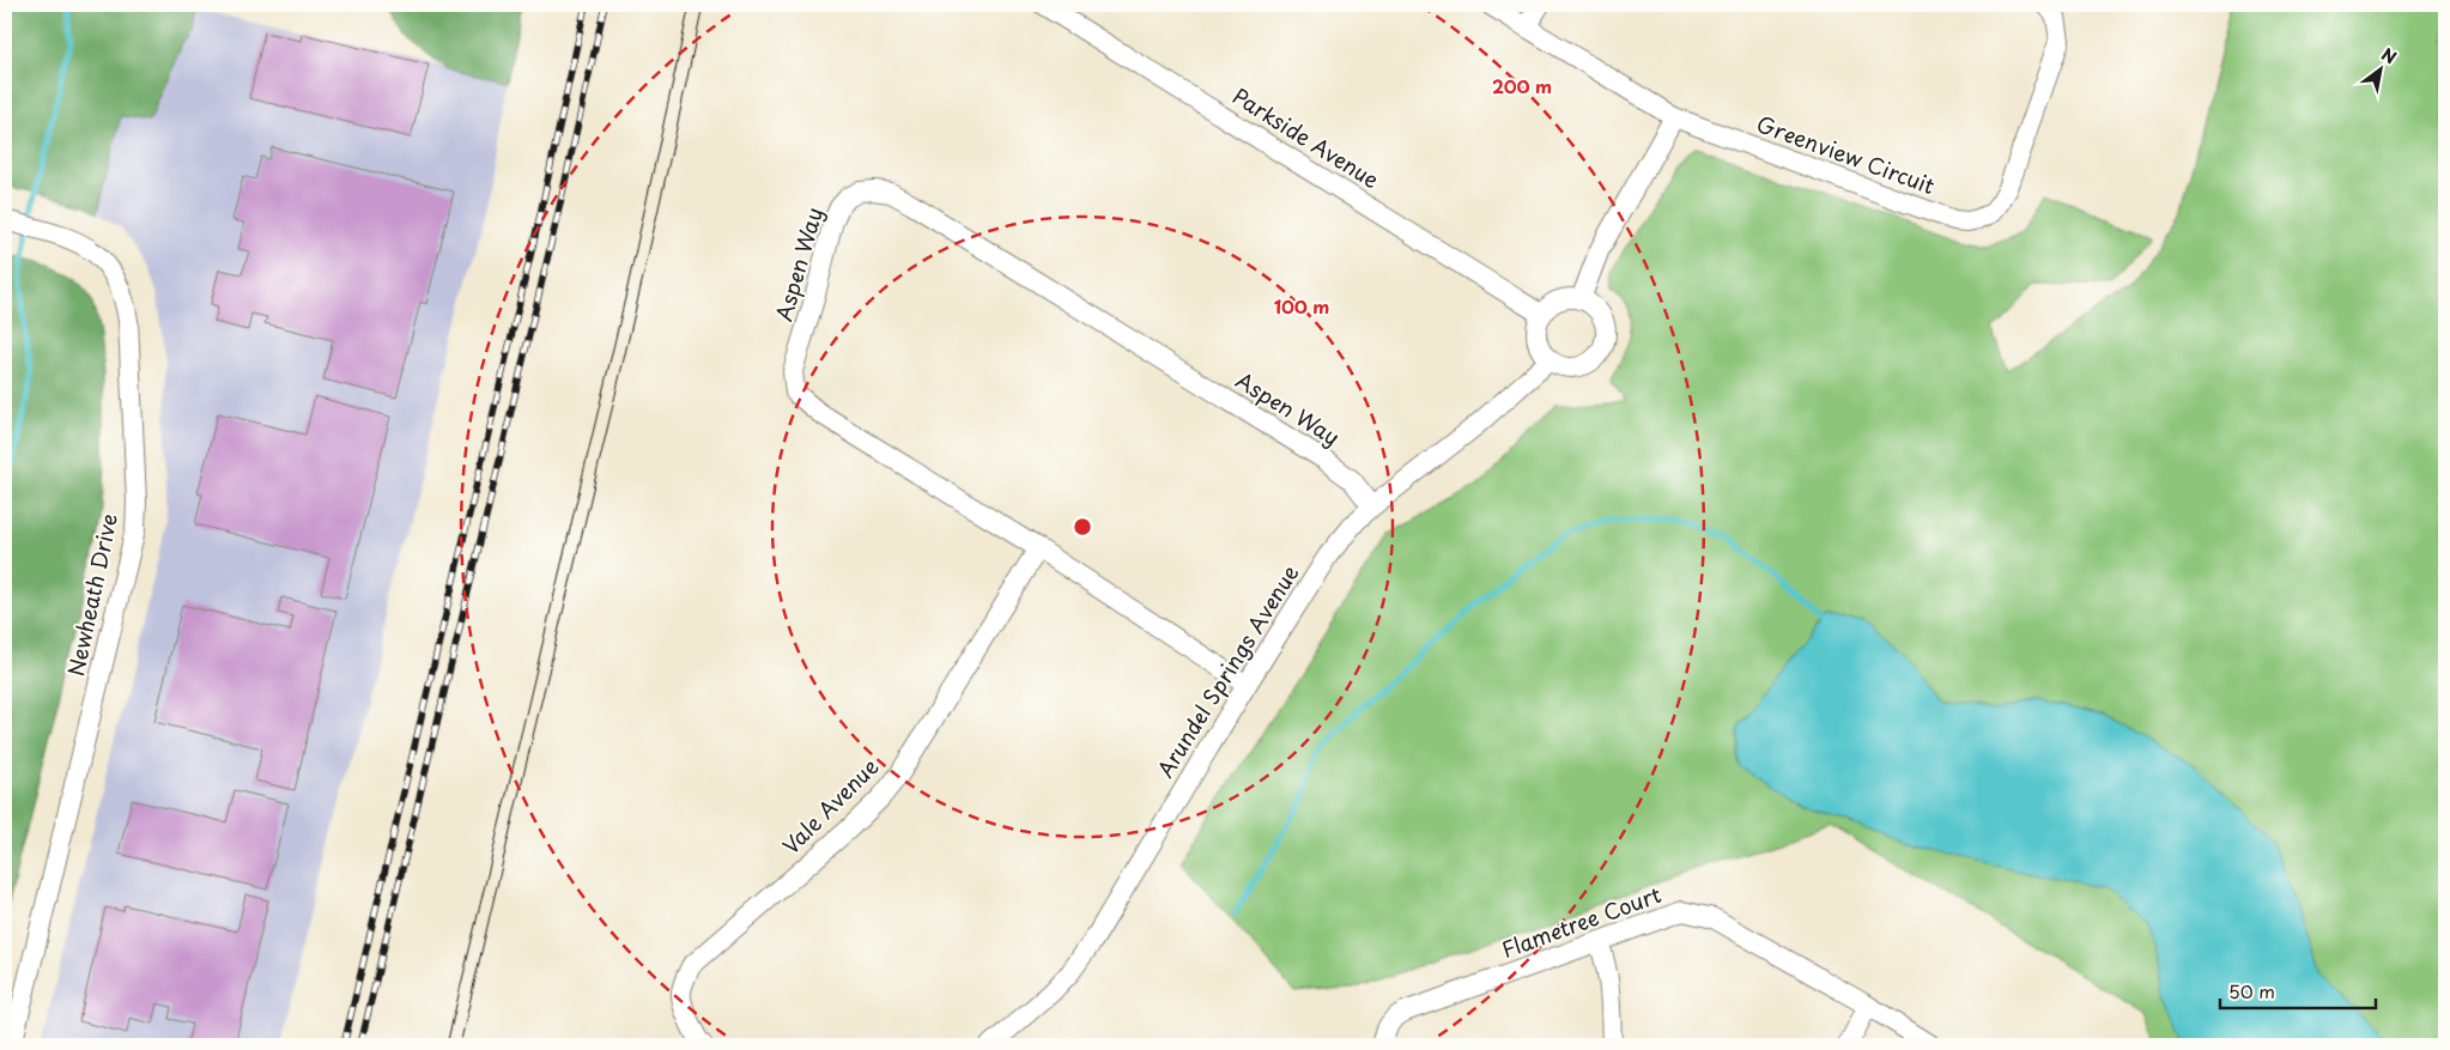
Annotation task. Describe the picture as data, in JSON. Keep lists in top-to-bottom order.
{
  "streets": {
    "street": [
      "Parkside Avenue",
      "Greenview Circuit",
      "Aspen Way",
      "Newheath Drive",
      "Arundel Springs Avenue",
      "Vale Avenue",
      "Flametree Court"
    ]
  },
  "crossings": [
    ["Parkside Avenue", "Arundel Springs Avenue"],
    ["Aspen Way", "Arundel Springs Avenue"],
    ["Aspen Way", "Vale Avenue"]
  ],
  "scale_bar": "50 m",
  "north": "top right",
  "rings": ["200 m", "100 m"]
}
